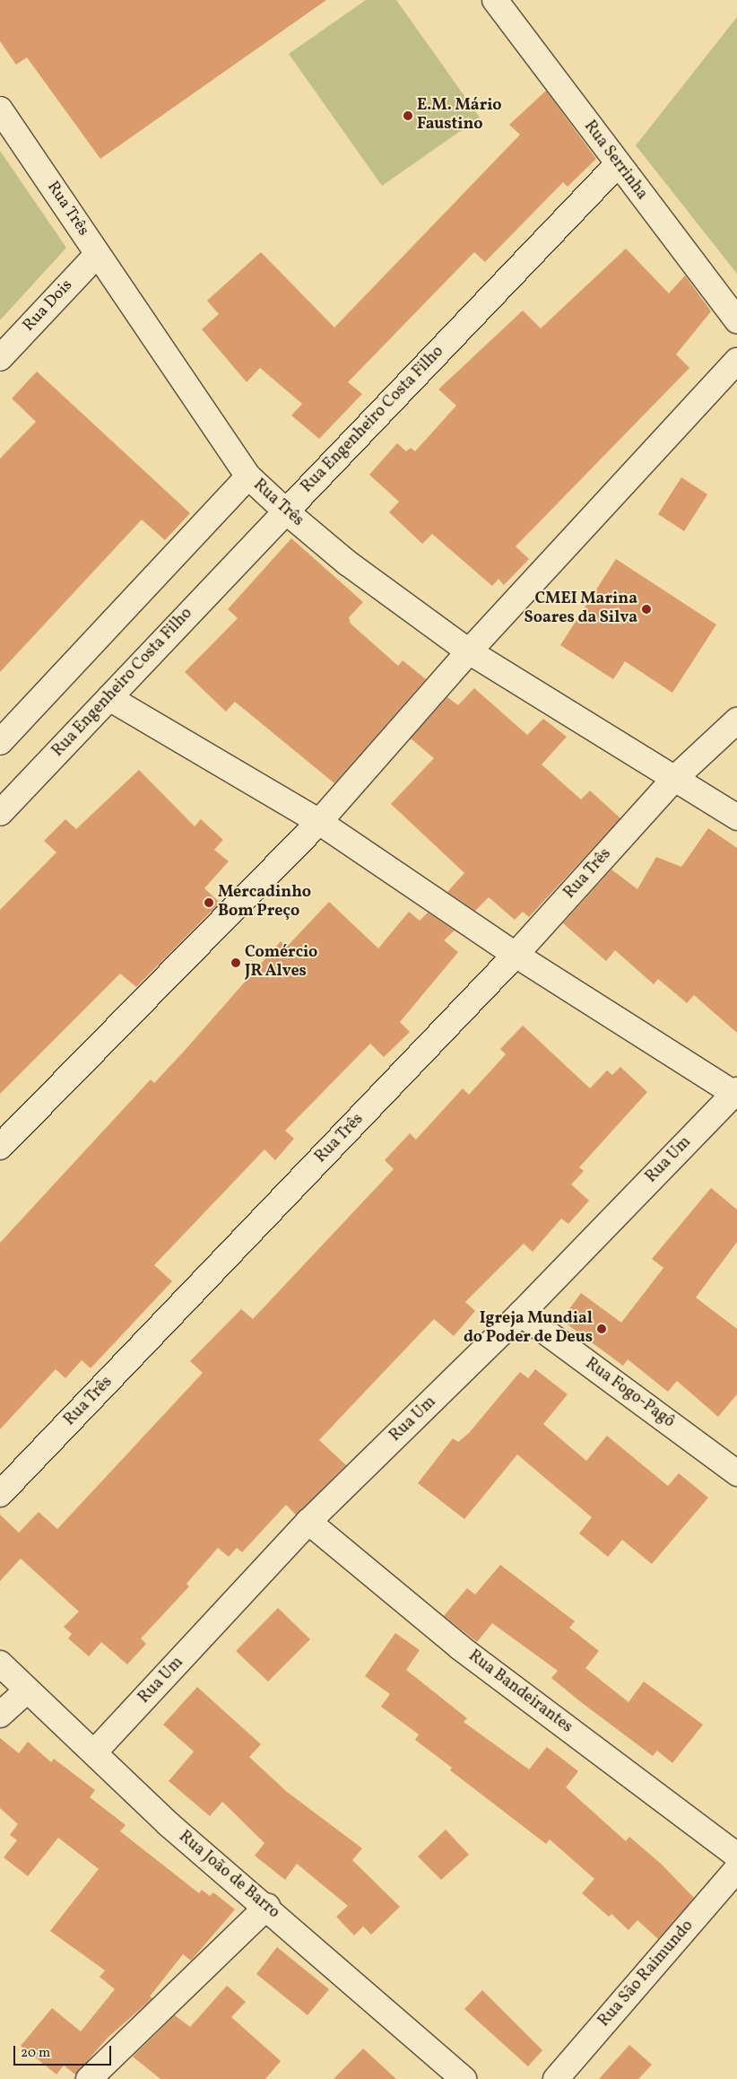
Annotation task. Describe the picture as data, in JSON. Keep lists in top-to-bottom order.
{
  "streets": {
    "street": [
      "Rua Serrinha",
      "Rua Três",
      "Rua Dois",
      "Rua Engenheiro Costa Filho",
      "Rua Um",
      "Rua Fogo-Pagô",
      "Rua Bandeirantes",
      "Rua João de Barro",
      "Rua São Raimundo"
    ]
  },
  "crossings": [
    ["Rua Serrinha", "Rua Engenheiro Costa Filho"],
    ["Rua Três", "Rua Dois"],
    ["Rua Três", "Rua Engenheiro Costa Filho"],
    ["Rua Um", "Rua Fogo-Pagô"],
    ["Rua Um", "Rua Bandeirantes"],
    ["Rua Um", "Rua João de Barro"]
  ],
  "places": [
    "E.M. Mário Faustino",
    "CMEI Marina Soares da Silva",
    "Mercadinho Bom Preço",
    "Comércio JR Alves",
    "Igreja Mundial do Poder de Deus"
  ],
  "scale_bar": "20 m"
}
